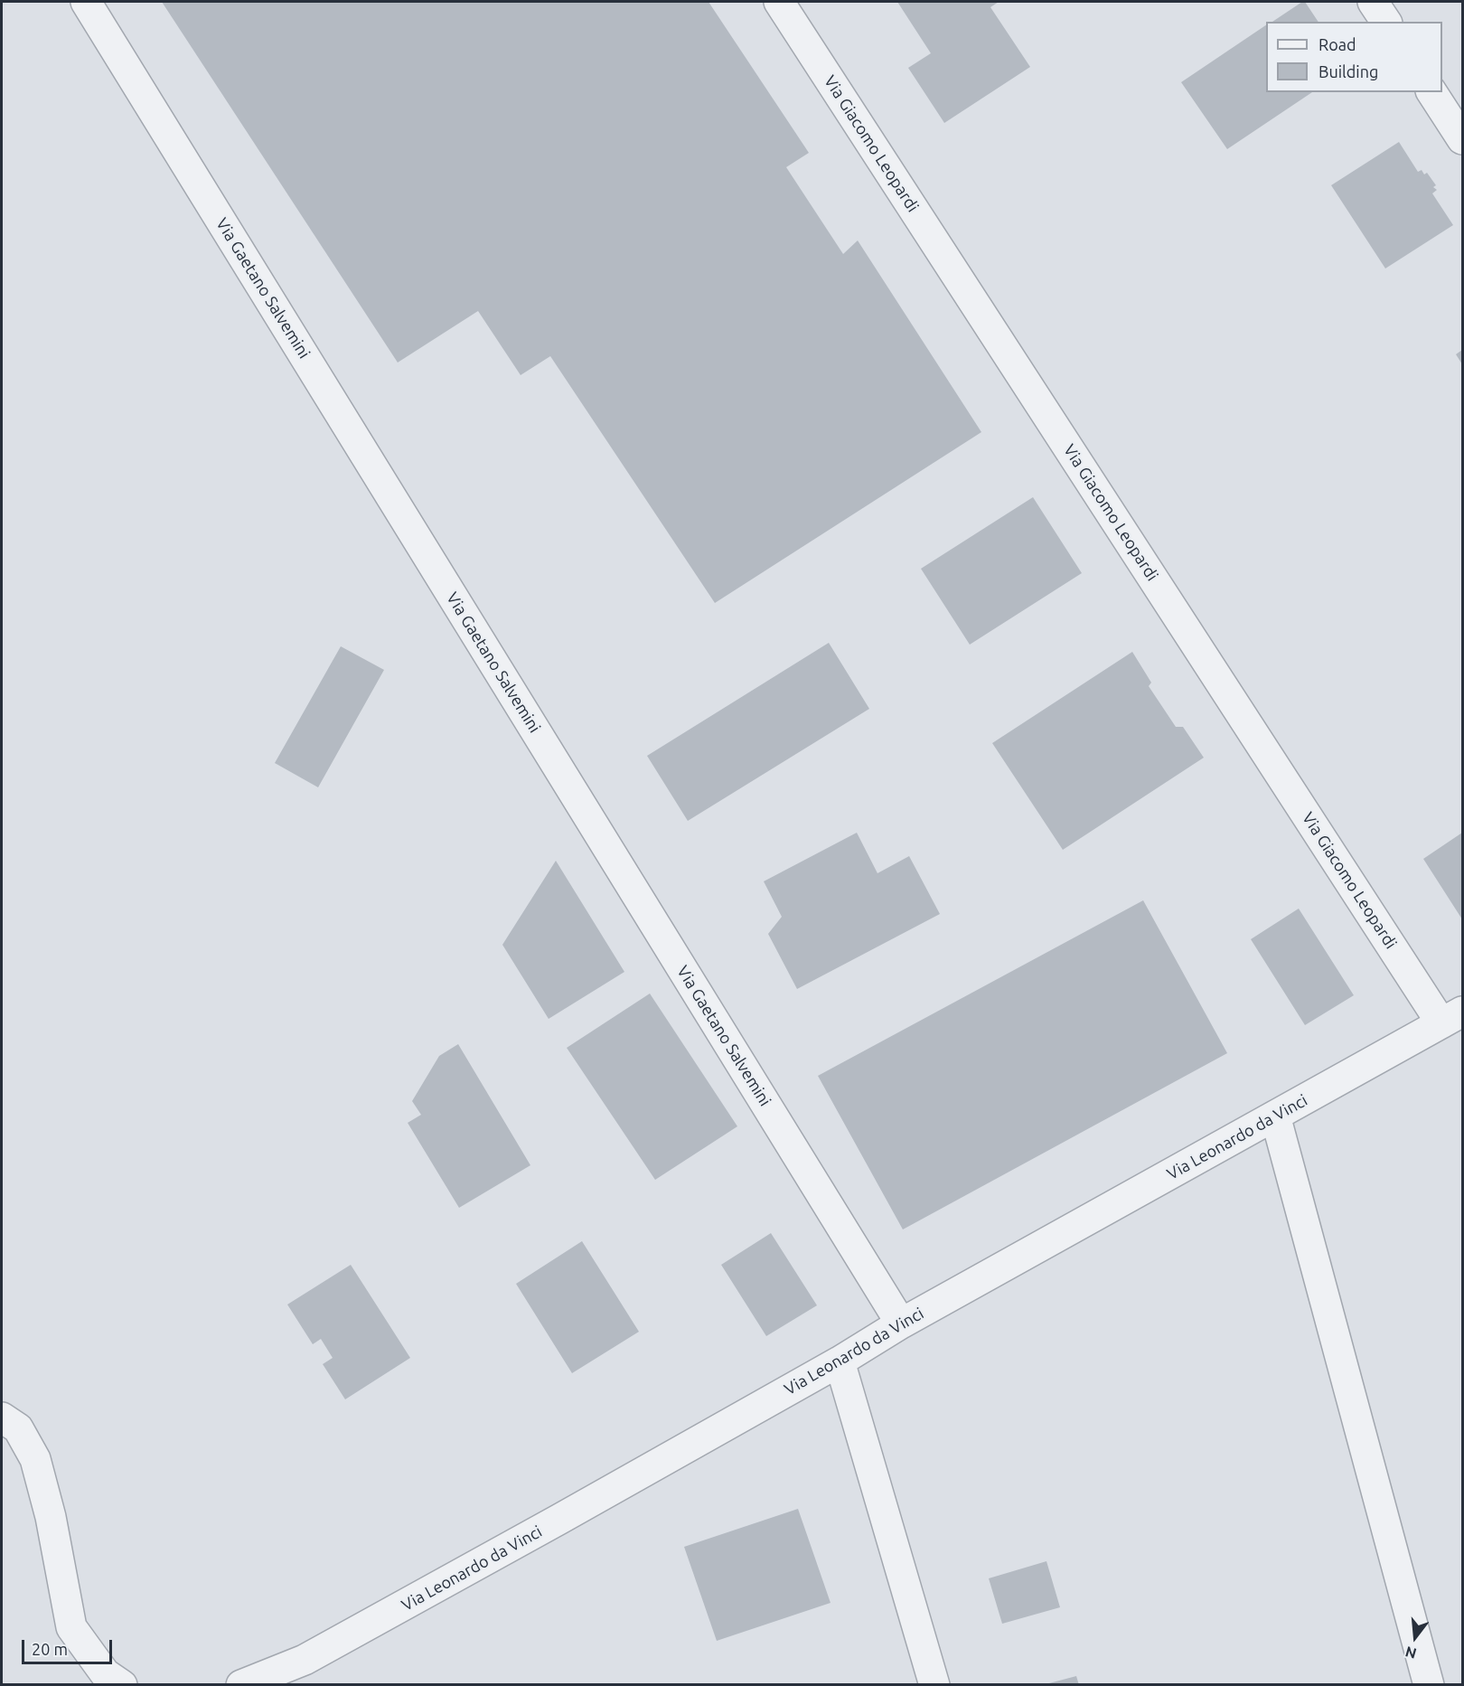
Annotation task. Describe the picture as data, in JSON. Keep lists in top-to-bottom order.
{
  "streets": {
    "street": ["Via Giacomo Leopardi", "Via Gaetano Salvemini", "Via Leonardo da Vinci"]
  },
  "crossings": [
    ["Via Giacomo Leopardi", "Via Leonardo da Vinci"],
    ["Via Gaetano Salvemini", "Via Leonardo da Vinci"]
  ],
  "legend": ["Road", "Building"],
  "scale_bar": "20 m",
  "north": "bottom"
}
